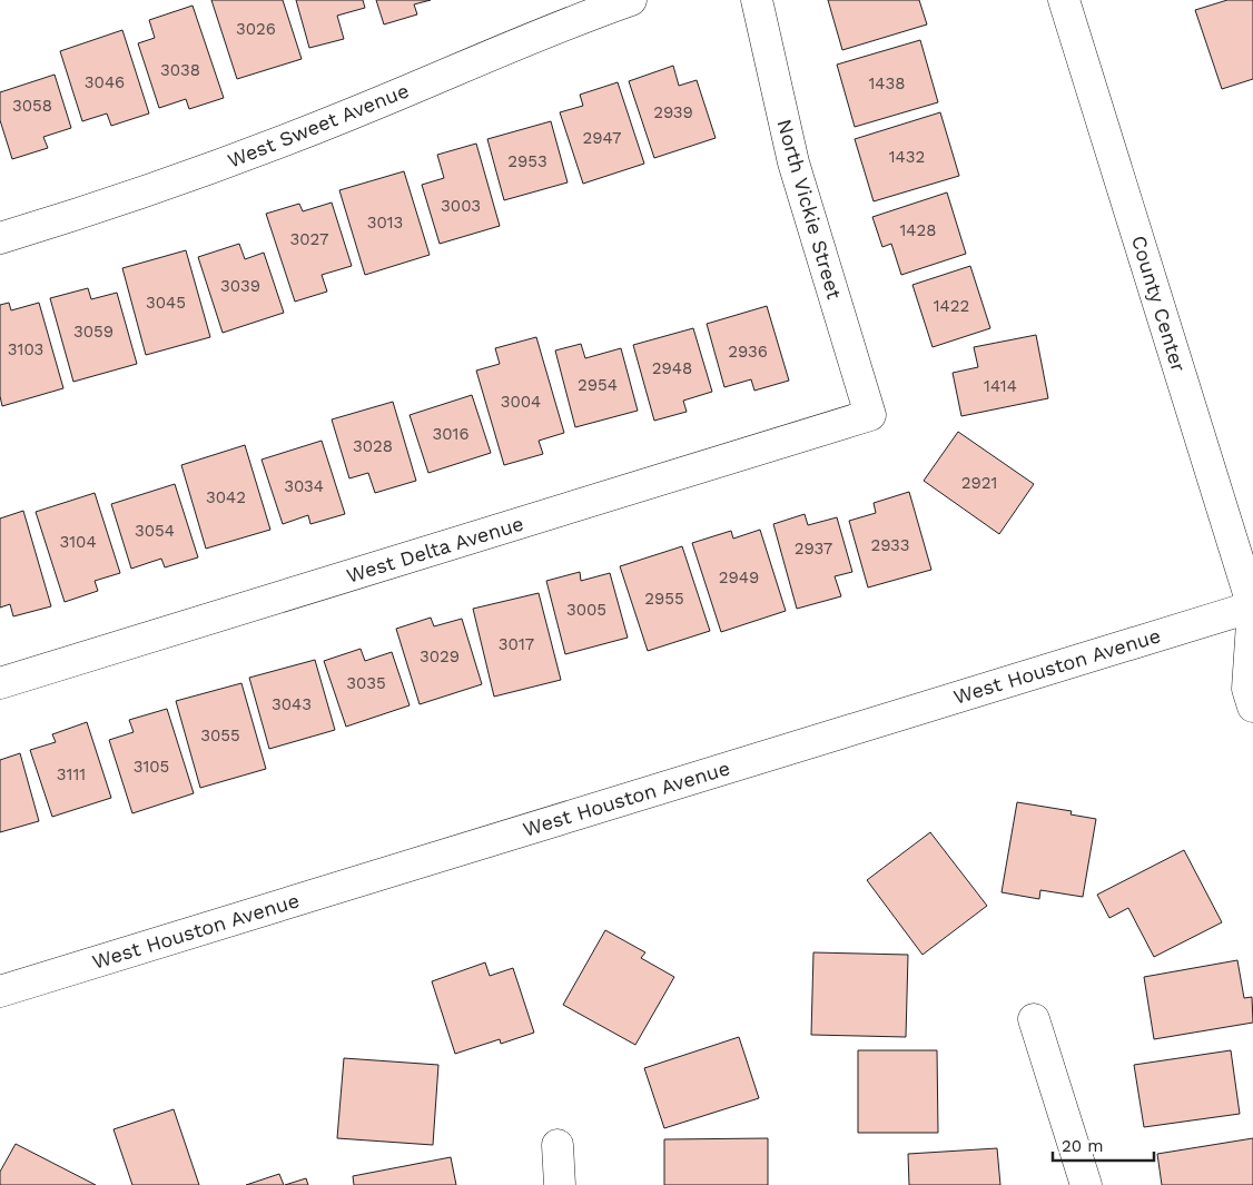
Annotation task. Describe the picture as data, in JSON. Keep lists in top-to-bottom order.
{
  "streets": {
    "street": [
      "West Sweet Avenue",
      "North Vickie Street",
      "County Center",
      "West Delta Avenue",
      "West Houston Avenue"
    ]
  },
  "crossings": [
    ["North Vickie Street", "West Delta Avenue"],
    ["County Center", "West Houston Avenue"]
  ],
  "house_numbers": [
    "3026",
    "3038",
    "3046",
    "1438",
    "3058",
    "2939",
    "2947",
    "1432",
    "2953",
    "3003",
    "3013",
    "1428",
    "3027",
    "3039",
    "3045",
    "1422",
    "3059",
    "3103",
    "2936",
    "2948",
    "2954",
    "1414",
    "3004",
    "3016",
    "3028",
    "2921",
    "3034",
    "3042",
    "3054",
    "3104",
    "2933",
    "2937",
    "2949",
    "2955",
    "3005",
    "3017",
    "3029",
    "3035",
    "3043",
    "3055",
    "3105",
    "3111"
  ],
  "scale_bar": "20 m"
}
